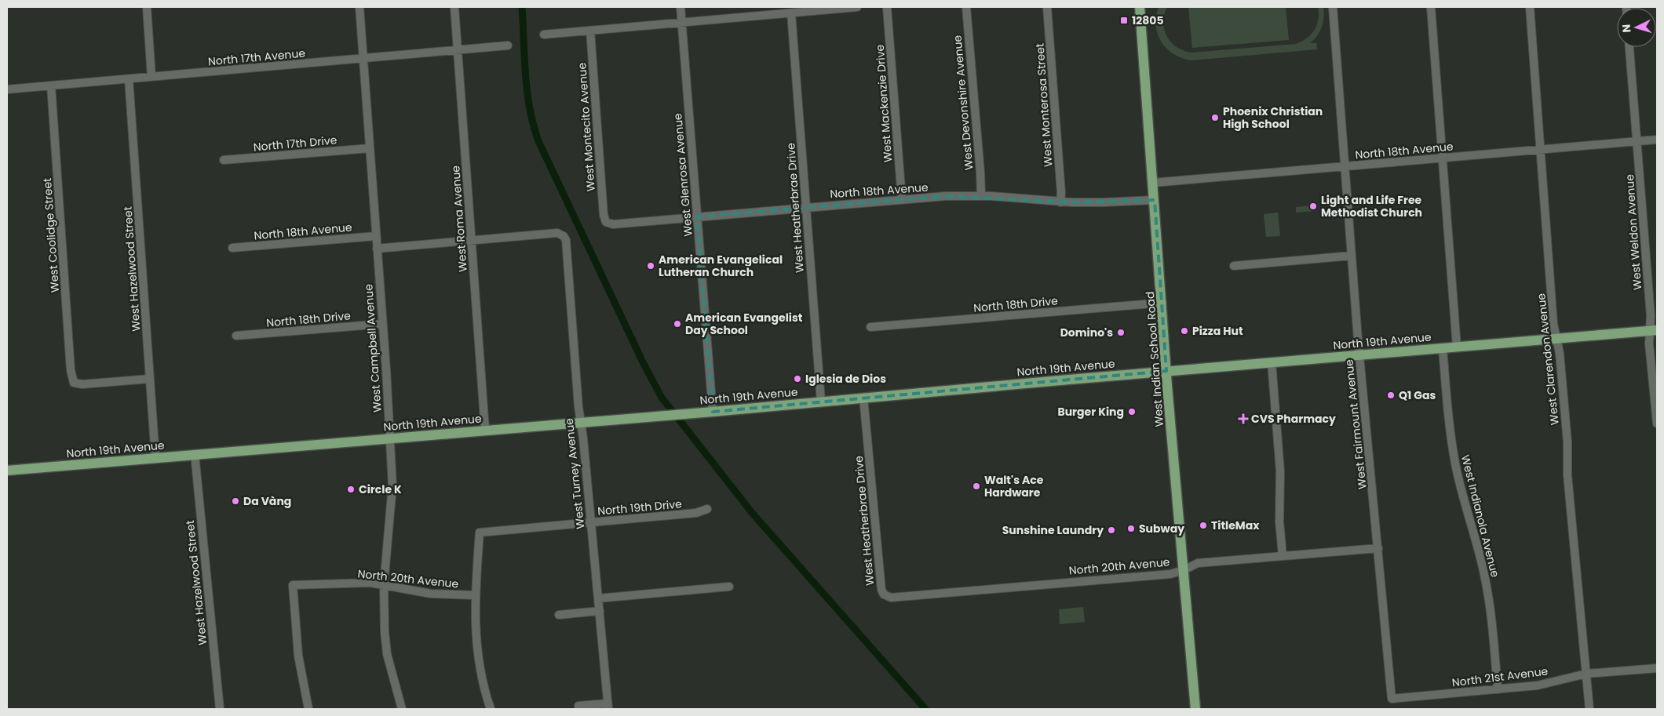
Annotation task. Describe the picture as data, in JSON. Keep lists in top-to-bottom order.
{
  "streets": {
    "main road": ["North 19th Avenue", "West Indian School Road"],
    "street": [
      "North 17th Avenue",
      "West Devonshire Avenue",
      "West Mackenzie Drive",
      "West Monterosa Street",
      "West Montecito Avenue",
      "North 17th Drive",
      "North 18th Avenue",
      "West Glenrosa Avenue",
      "West Heatherbrae Drive",
      "West Roma Avenue",
      "West Weldon Avenue",
      "West Coolidge Street",
      "West Hazelwood Street",
      "North 18th Drive",
      "West Campbell Avenue",
      "West Clarendon Avenue",
      "West Fairmount Avenue",
      "West Turney Avenue",
      "North 19th Drive",
      "West Indianola Avenue",
      "North 20th Avenue",
      "North 21st Avenue"
    ]
  },
  "crossings": [
    ["North 17th Avenue", "West Roma Avenue"],
    ["North 17th Avenue", "West Coolidge Street"],
    ["North 17th Avenue", "West Hazelwood Street"],
    ["North 17th Avenue", "West Campbell Avenue"],
    ["West Devonshire Avenue", "North 18th Avenue"],
    ["West Mackenzie Drive", "North 18th Avenue"],
    ["West Monterosa Street", "North 18th Avenue"],
    ["West Montecito Avenue", "North 18th Avenue"],
    ["North 17th Drive", "West Campbell Avenue"],
    ["North 18th Avenue", "West Glenrosa Avenue"],
    ["North 18th Avenue", "West Heatherbrae Drive"],
    ["North 18th Avenue", "West Weldon Avenue"],
    ["North 18th Avenue", "West Campbell Avenue"],
    ["North 18th Avenue", "West Indian School Road"],
    ["North 18th Avenue", "West Clarendon Avenue"],
    ["North 18th Avenue", "West Fairmount Avenue"],
    ["West Glenrosa Avenue", "North 19th Avenue"],
    ["West Heatherbrae Drive", "North 19th Avenue"],
    ["West Heatherbrae Drive", "North 20th Avenue"],
    ["West Roma Avenue", "North 19th Avenue"],
    ["West Roma Avenue", "West Turney Avenue"],
    ["West Weldon Avenue", "North 19th Avenue"],
    ["West Coolidge Street", "West Hazelwood Street"],
    ["West Hazelwood Street", "North 19th Avenue"],
    ["North 18th Drive", "West Campbell Avenue"],
    ["North 18th Drive", "West Indian School Road"],
    ["North 19th Avenue", "West Campbell Avenue"],
    ["North 19th Avenue", "West Indian School Road"],
    ["North 19th Avenue", "West Clarendon Avenue"],
    ["North 19th Avenue", "West Fairmount Avenue"],
    ["North 19th Avenue", "West Turney Avenue"],
    ["North 19th Avenue", "West Indianola Avenue"],
    ["West Campbell Avenue", "North 20th Avenue"],
    ["West Indian School Road", "North 20th Avenue"],
    ["West Clarendon Avenue", "North 21st Avenue"],
    ["West Fairmount Avenue", "North 20th Avenue"],
    ["West Fairmount Avenue", "North 21st Avenue"],
    ["West Turney Avenue", "North 19th Drive"],
    ["North 19th Drive", "North 20th Avenue"],
    ["West Indianola Avenue", "North 21st Avenue"]
  ],
  "places": {
    "transit": ["12805"],
    "other": [
      "Phoenix Christian High School",
      "Light and Life Free Methodist Church",
      "American Evangelical Lutheran Church",
      "American Evangelist Day School",
      "Pizza Hut",
      "Domino's",
      "Iglesia de Dios",
      "Q1 Gas",
      "Burger King",
      "Walt's Ace Hardware",
      "Circle K",
      "Da Vàng",
      "TitleMax",
      "Subway",
      "Sunshine Laundry"
    ],
    "health": ["CVS Pharmacy"]
  },
  "north": "left"
}
